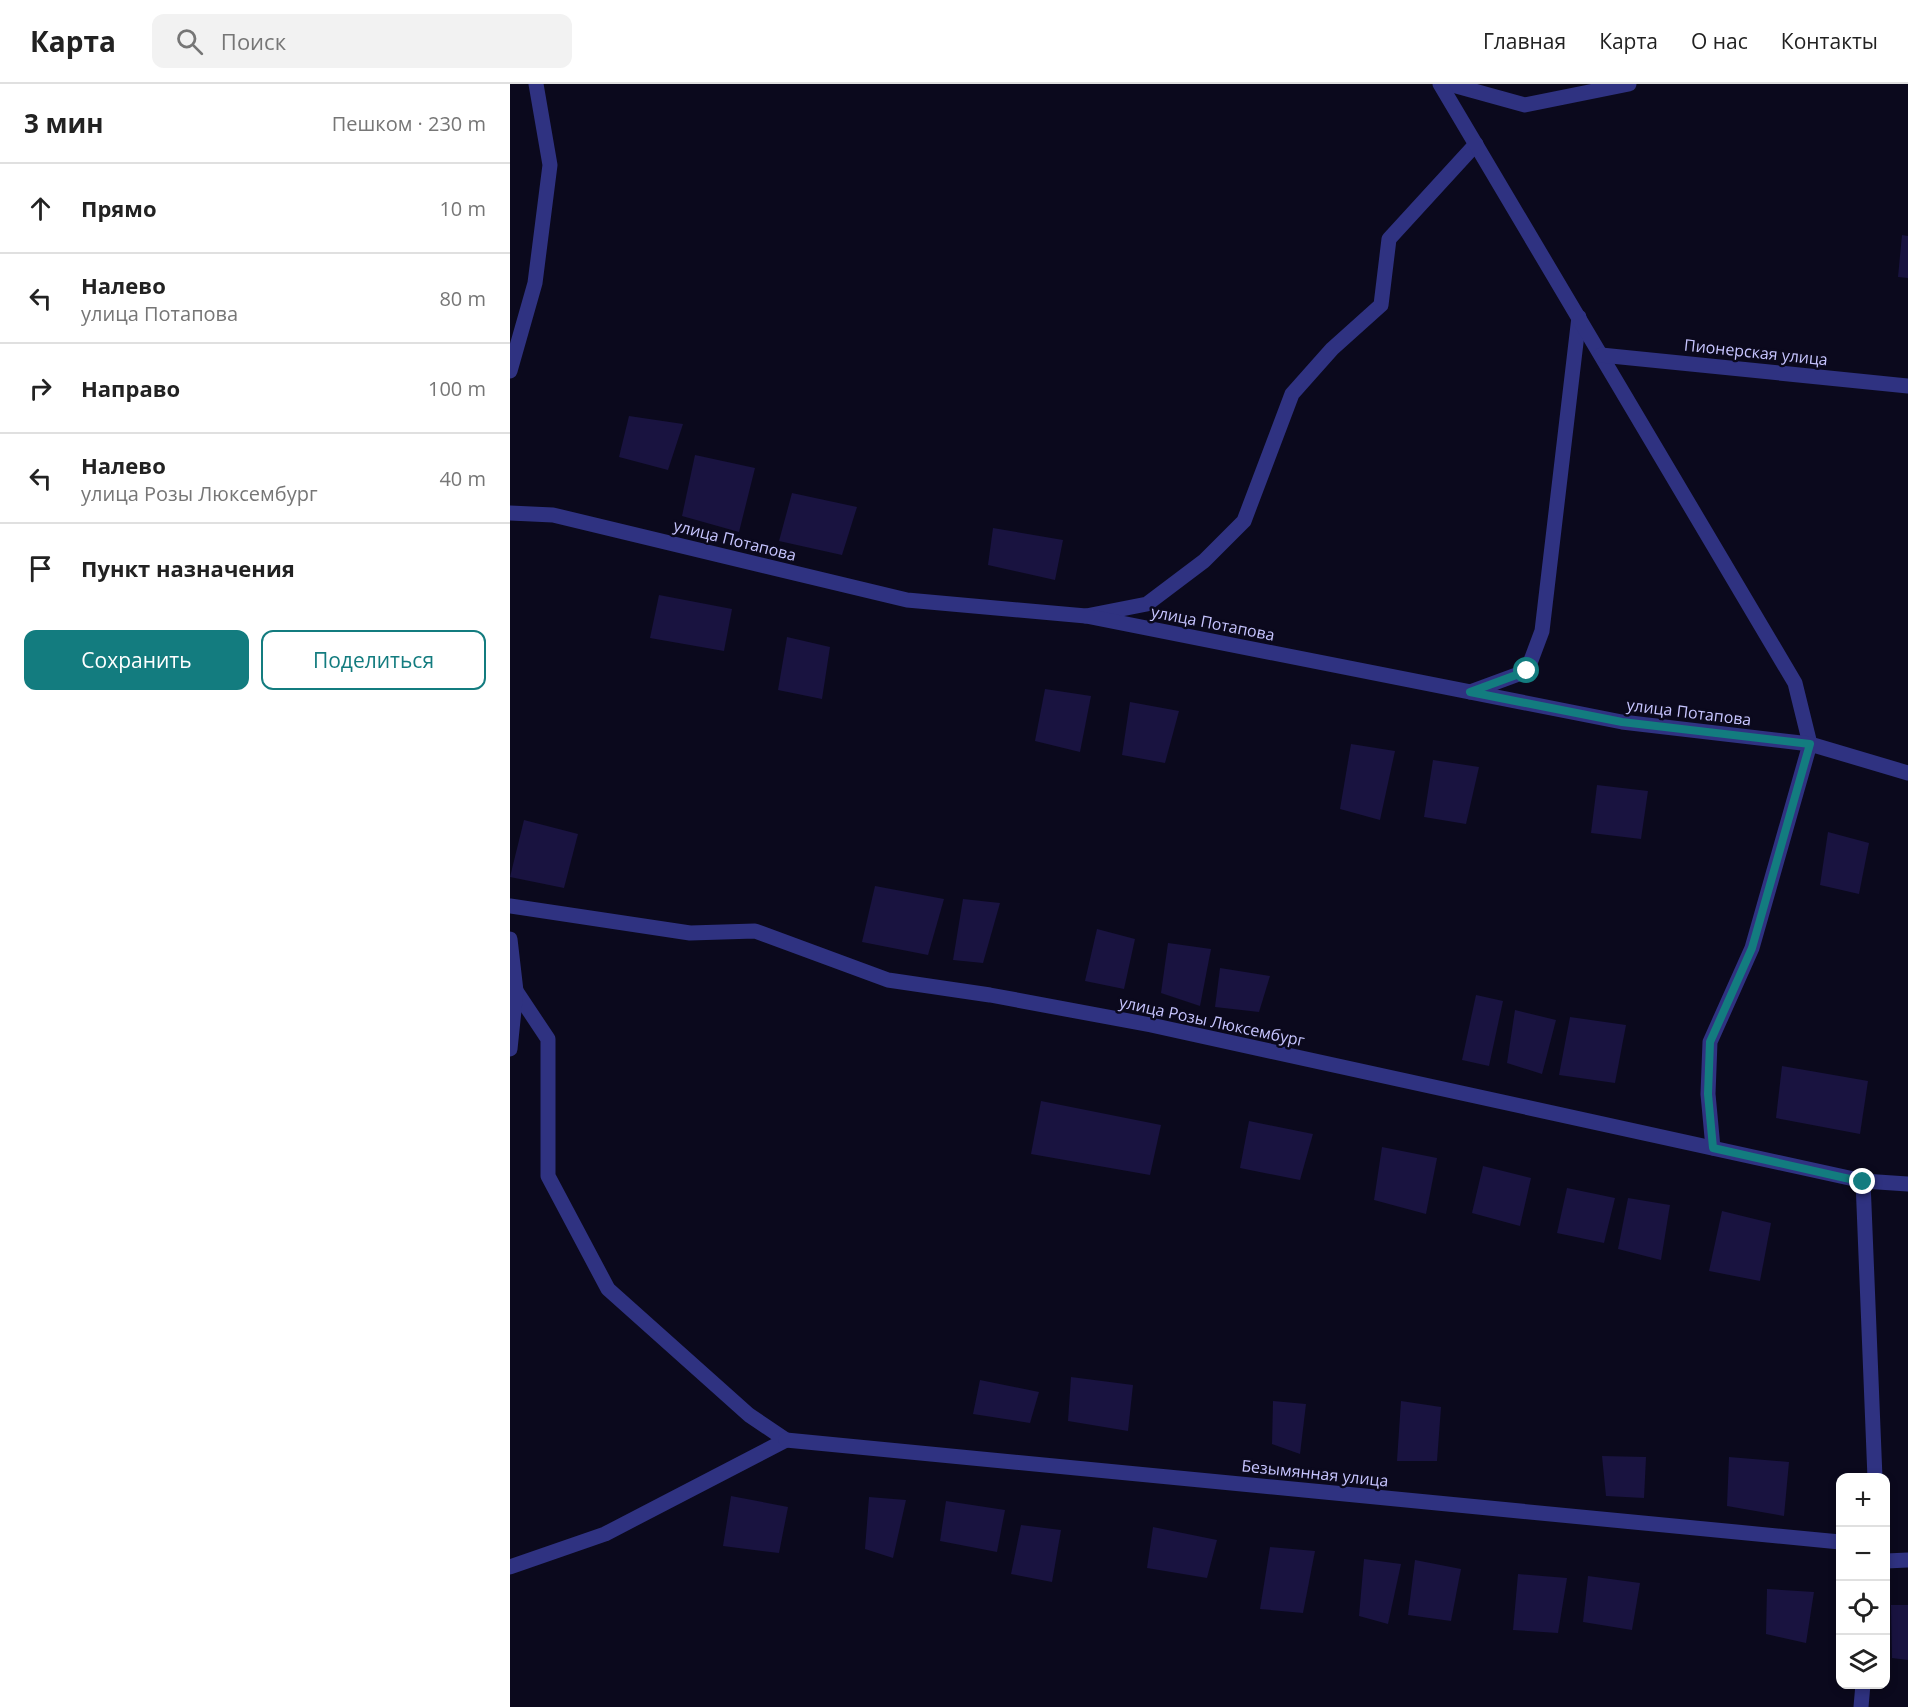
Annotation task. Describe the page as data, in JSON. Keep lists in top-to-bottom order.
{
  "streets": {
    "street": [
      "Пионерская улица",
      "улица Потапова",
      "улица Розы Люксембург",
      "Безымянная улица"
    ]
  },
  "page": {
    "header": "Карта",
    "search": "Поиск",
    "nav": [
      "Главная",
      "Карта",
      "О нас",
      "Контакты"
    ],
    "heading": ["3 мин", "Пешком · 230 m"],
    "list": [
      ["Прямо", "10 m"],
      ["Налево", "улица Потапова", "80 m"],
      ["Направо", "100 m"],
      ["Налево", "улица Розы Люксембург", "40 m"],
      "Пункт назначения"
    ],
    "buttons": ["Сохранить", "Поделиться"],
    "map_buttons": ["+", "−"]
  }
}
